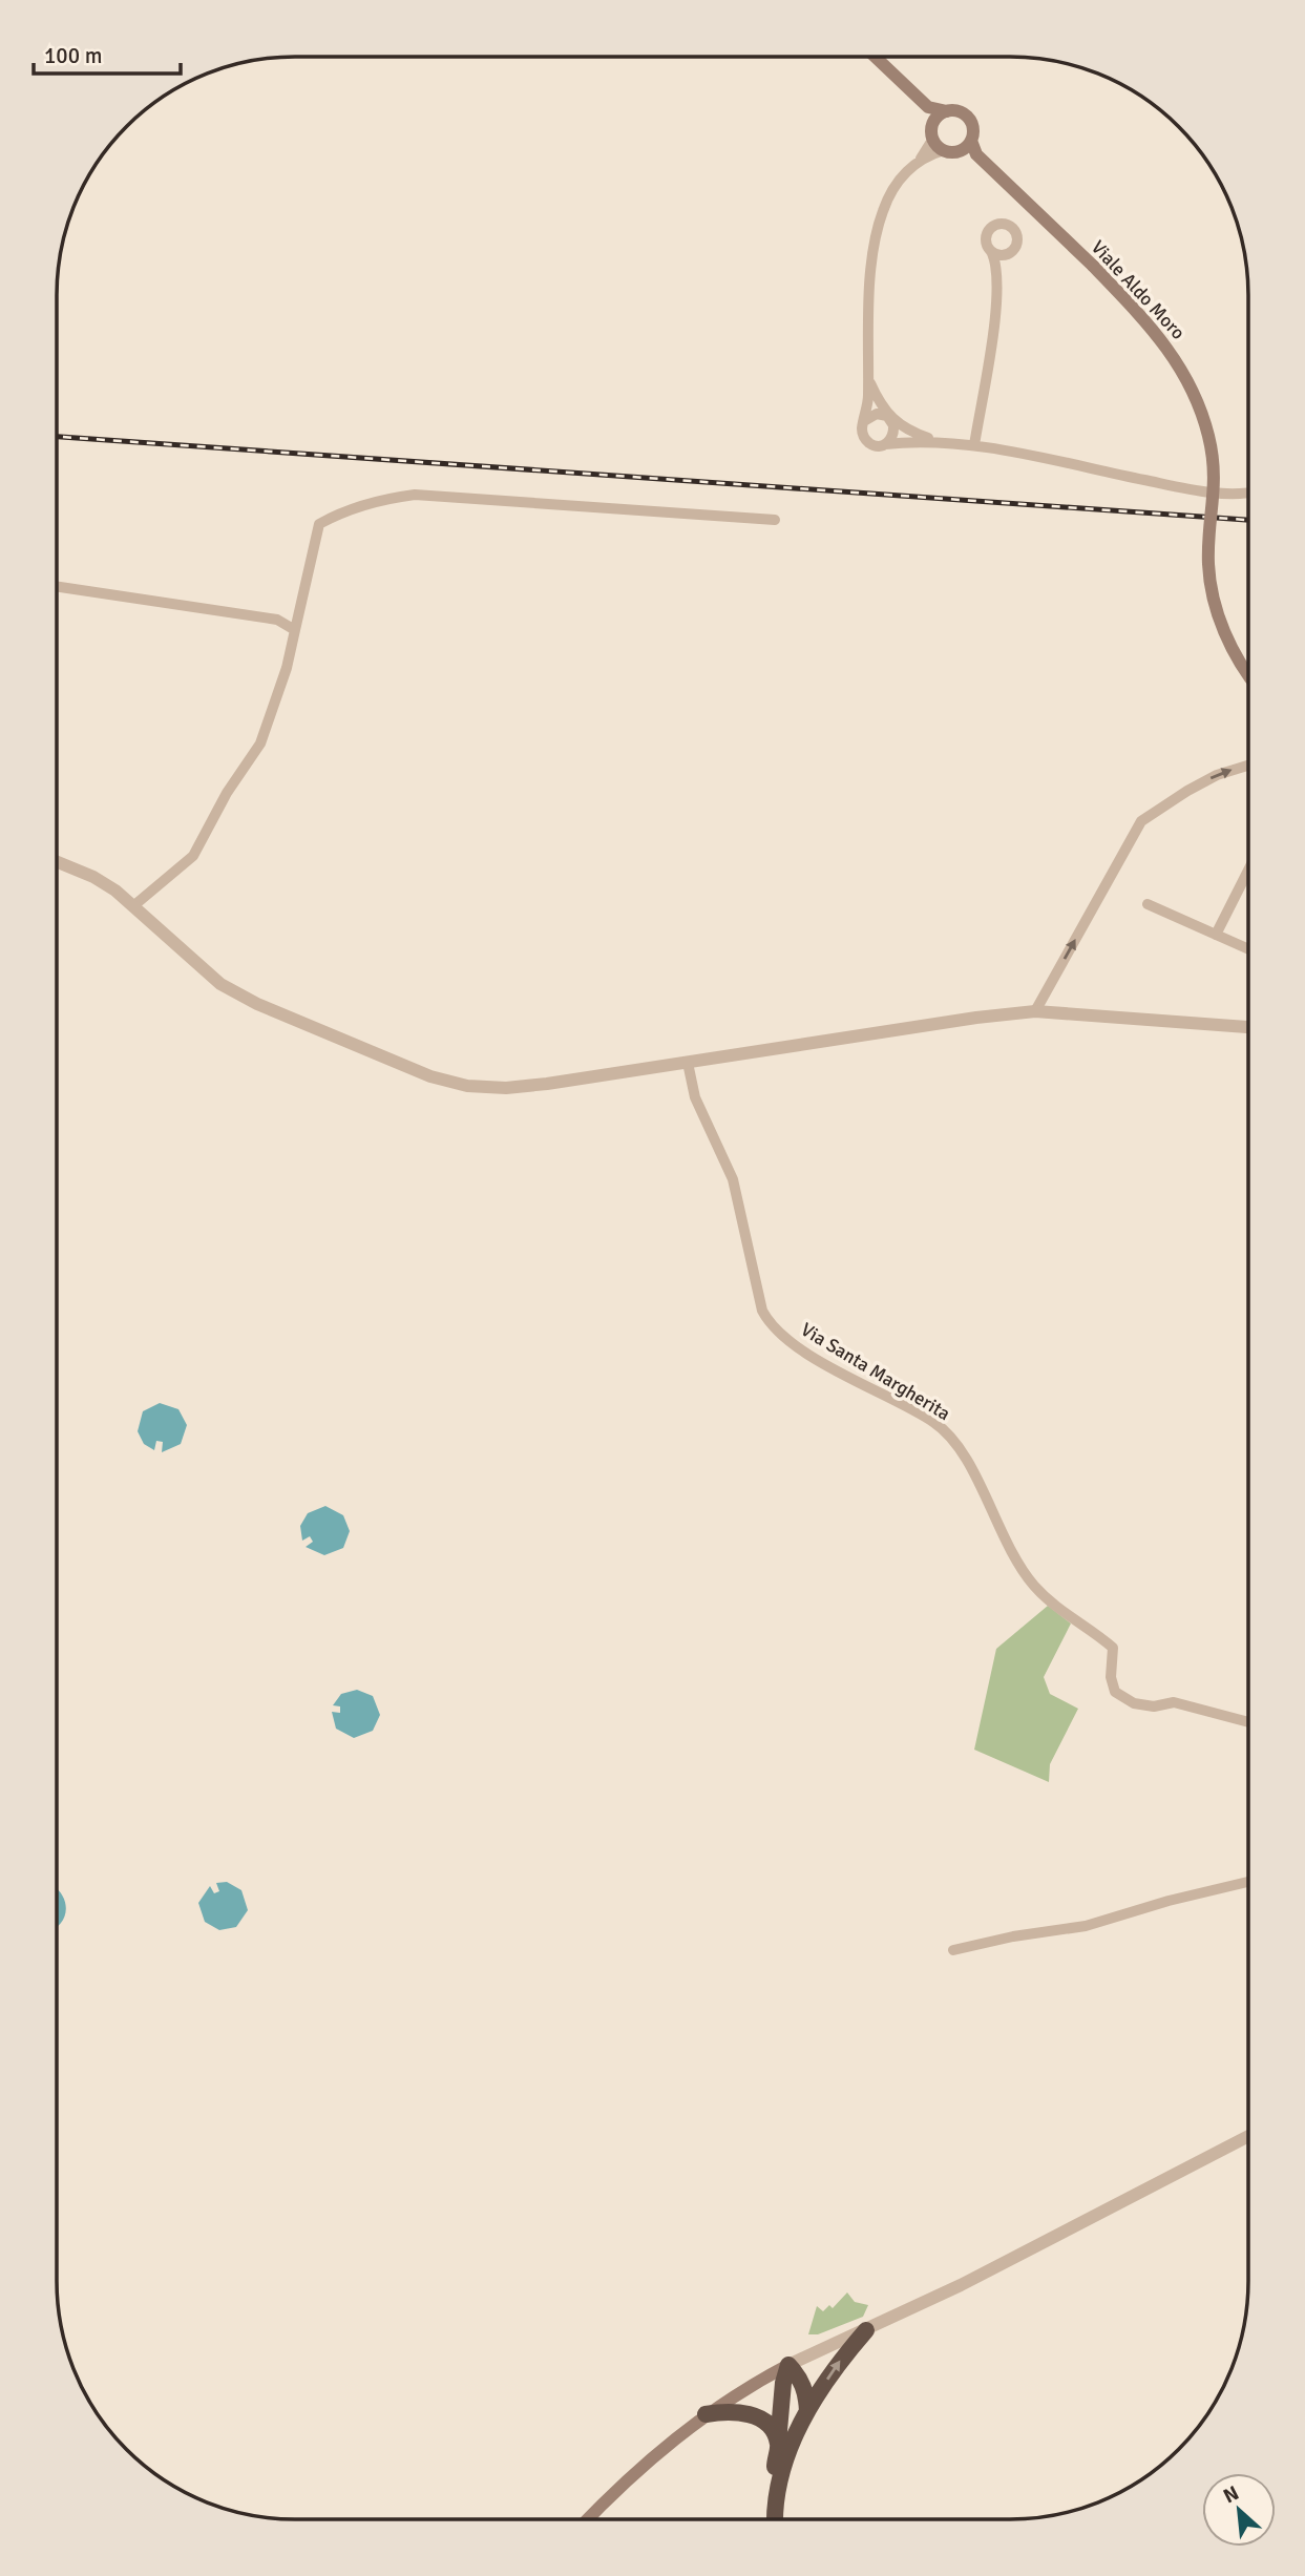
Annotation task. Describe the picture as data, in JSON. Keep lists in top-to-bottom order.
{
  "streets": {
    "main road": ["Viale Aldo Moro"],
    "street": ["Via Santa Margherita"]
  },
  "scale_bar": "100 m",
  "north": "top left"
}
